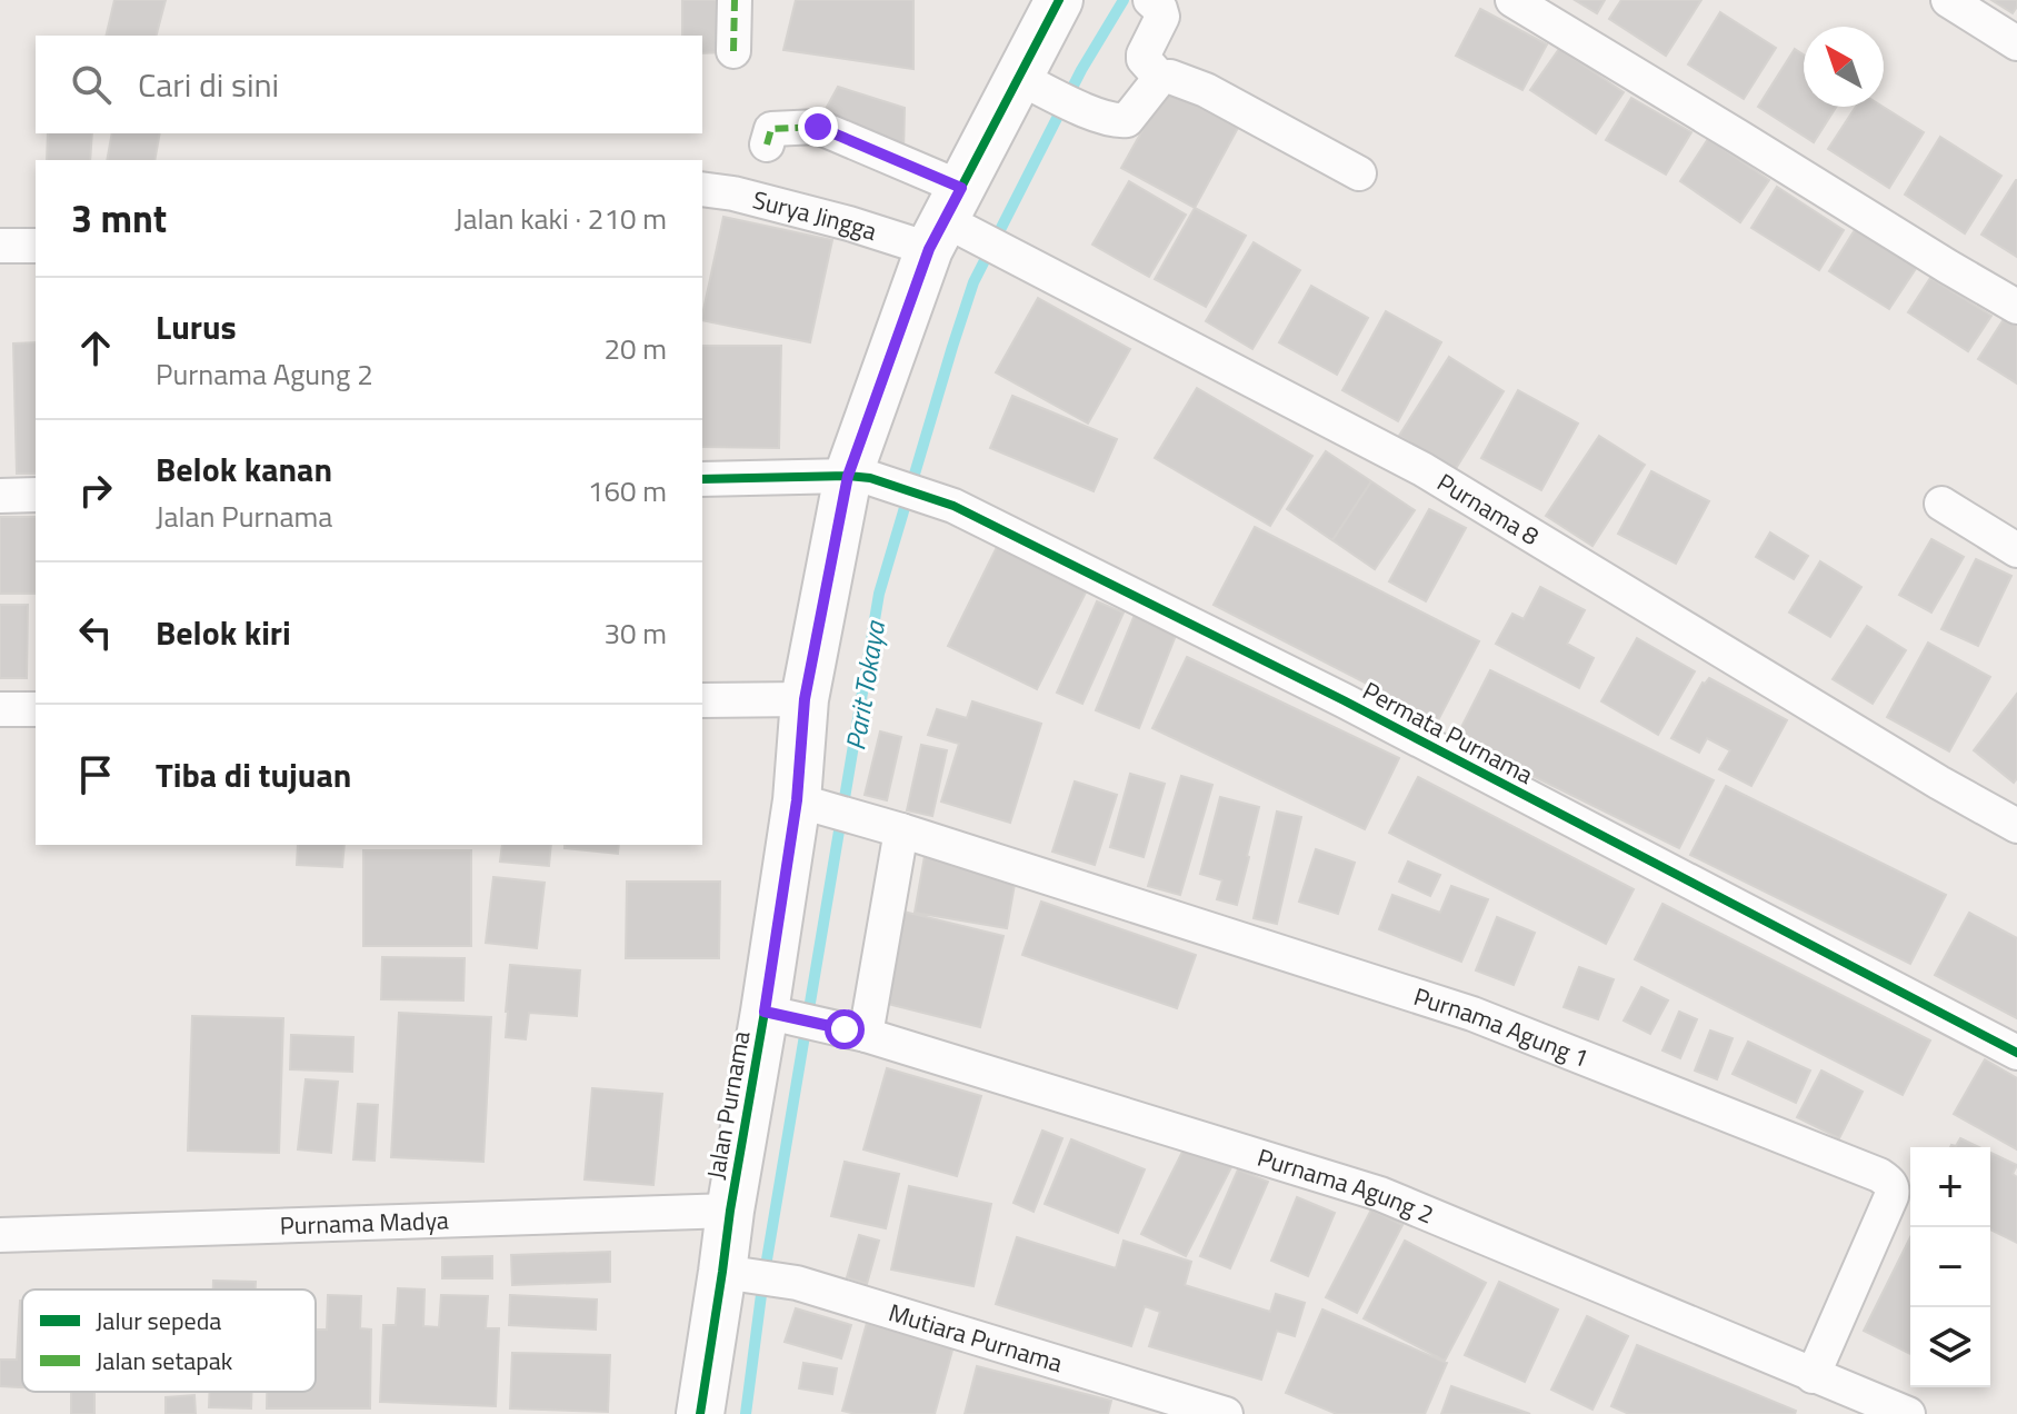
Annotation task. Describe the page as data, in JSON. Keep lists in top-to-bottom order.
{
  "streets": {
    "street": [
      "Surya Jingga",
      "Purnama 8",
      "Permata Purnama",
      "Purnama Agung 1",
      "Jalan Purnama",
      "Purnama Agung 2",
      "Purnama Madya",
      "Mutiara Purnama"
    ]
  },
  "crossings": [
    ["Surya Jingga", "Purnama 8"],
    ["Surya Jingga", "Jalan Purnama"],
    ["Purnama 8", "Jalan Purnama"],
    ["Permata Purnama", "Jalan Purnama"],
    ["Purnama Agung 1", "Jalan Purnama"],
    ["Purnama Agung 1", "Purnama Agung 2"],
    ["Jalan Purnama", "Purnama Agung 2"],
    ["Jalan Purnama", "Purnama Madya"],
    ["Jalan Purnama", "Mutiara Purnama"]
  ],
  "water": ["Parit Tokaya"],
  "legend": ["Jalur sepeda", "Jalan setapak"],
  "north": "top left",
  "page": {
    "search": "Cari di sini",
    "heading": ["3 mnt", "Jalan kaki · 210 m"],
    "list": [
      ["Lurus", "Purnama Agung 2", "20 m"],
      ["Belok kanan", "Jalan Purnama", "160 m"],
      ["Belok kiri", "30 m"],
      "Tiba di tujuan"
    ],
    "map_buttons": ["+", "−"]
  }
}
